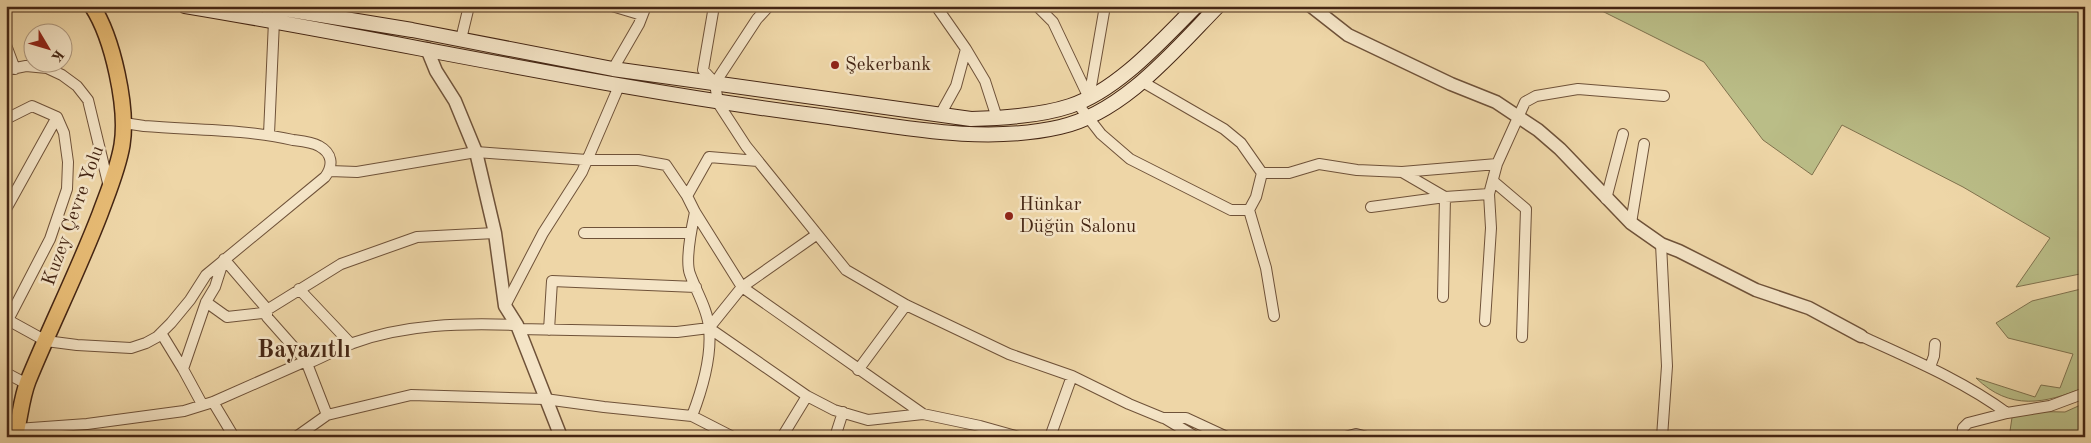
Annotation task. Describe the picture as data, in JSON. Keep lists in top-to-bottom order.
{
  "streets": {
    "main road": ["Kuzey Çevre Yolu"]
  },
  "districts": ["Bayazıtlı"],
  "places": ["Şekerbank", "Hünkar Düğün Salonu"],
  "north": "bottom right"
}
